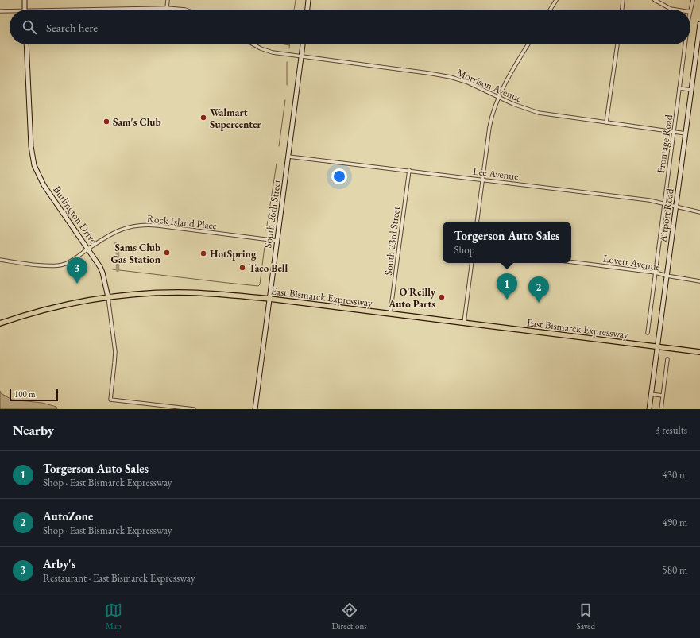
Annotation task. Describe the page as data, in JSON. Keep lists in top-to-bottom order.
{
  "streets": {
    "main road": ["East Bismarck Expressway"],
    "street": [
      "Morrison Avenue",
      "Frontage Road",
      "Lee Avenue",
      "South 26th Street",
      "Burlington Drive",
      "Airport Road",
      "Rock Island Place",
      "South 23rd Street",
      "Lovett Avenue"
    ]
  },
  "crossings": [
    ["Morrison Avenue", "Frontage Road"],
    ["Morrison Avenue", "South 26th Street"],
    ["Morrison Avenue", "Airport Road"],
    ["Frontage Road", "Lee Avenue"],
    ["Frontage Road", "Lovett Avenue"],
    ["Lee Avenue", "South 26th Street"],
    ["Lee Avenue", "Airport Road"],
    ["Lee Avenue", "South 23rd Street"],
    ["South 26th Street", "Rock Island Place"],
    ["South 26th Street", "East Bismarck Expressway"],
    ["Burlington Drive", "Rock Island Place"],
    ["Burlington Drive", "East Bismarck Expressway"],
    ["Airport Road", "Lovett Avenue"],
    ["Airport Road", "East Bismarck Expressway"],
    ["South 23rd Street", "East Bismarck Expressway"]
  ],
  "places": [
    "Walmart Supercenter",
    "Sam's Club",
    "Sams Club Gas Station",
    "HotSpring",
    "Taco Bell",
    "O'Reilly Auto Parts"
  ],
  "scale_bar": "100 m",
  "page": {
    "search": "Search here",
    "popup": ["Torgerson Auto Sales", "Shop"],
    "pins": ["3", "1", "2"],
    "scale": "100 m",
    "heading": ["Nearby", "3 results"],
    "list": [
      {
        "mark": "1",
        "name": "Torgerson Auto Sales",
        "note": "Shop · East Bismarck Expressway",
        "value": "430 m"
      },
      {
        "mark": "2",
        "name": "AutoZone",
        "note": "Shop · East Bismarck Expressway",
        "value": "490 m"
      },
      {
        "mark": "3",
        "name": "Arby's",
        "note": "Restaurant · East Bismarck Expressway",
        "value": "580 m"
      }
    ],
    "nav": ["Map", "Directions", "Saved"]
  }
}
